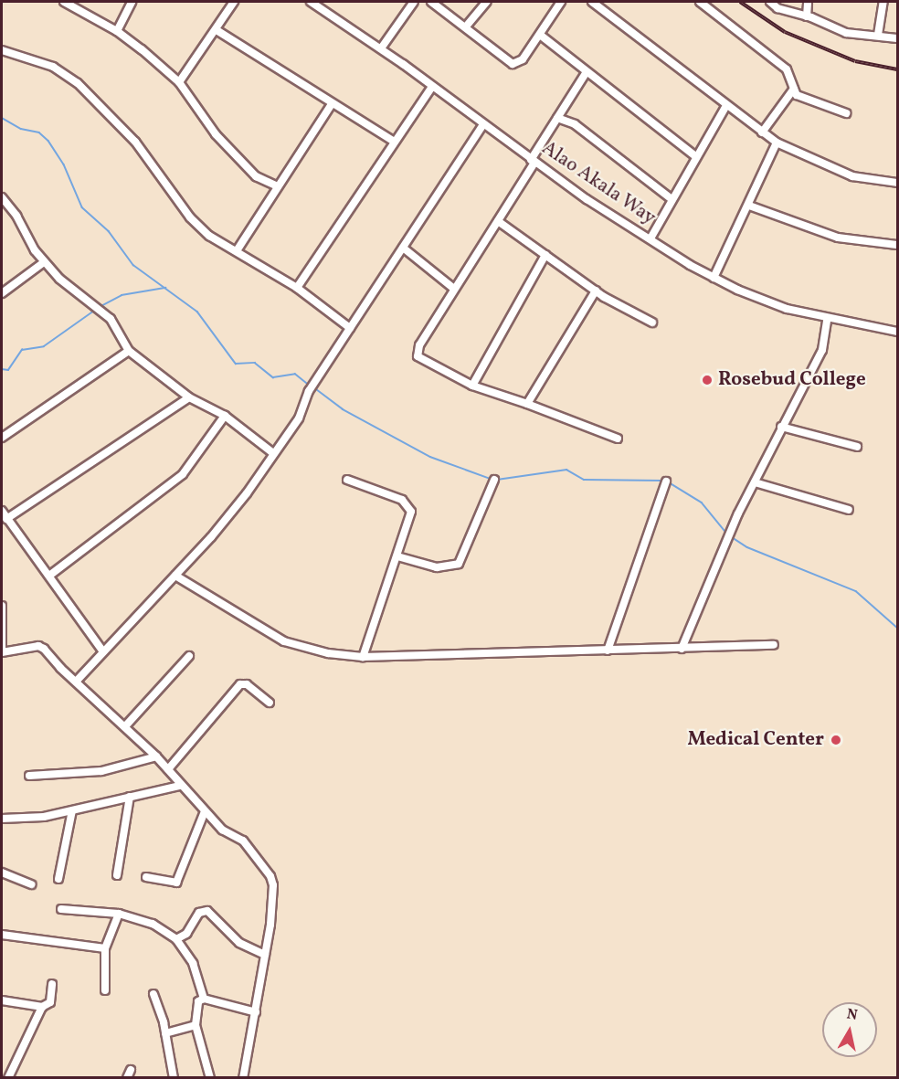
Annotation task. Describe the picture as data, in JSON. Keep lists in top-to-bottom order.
{
  "streets": {
    "street": ["Alao Akala Way"]
  },
  "places": ["Rosebud College", "Medical Center"],
  "north": "top"
}
